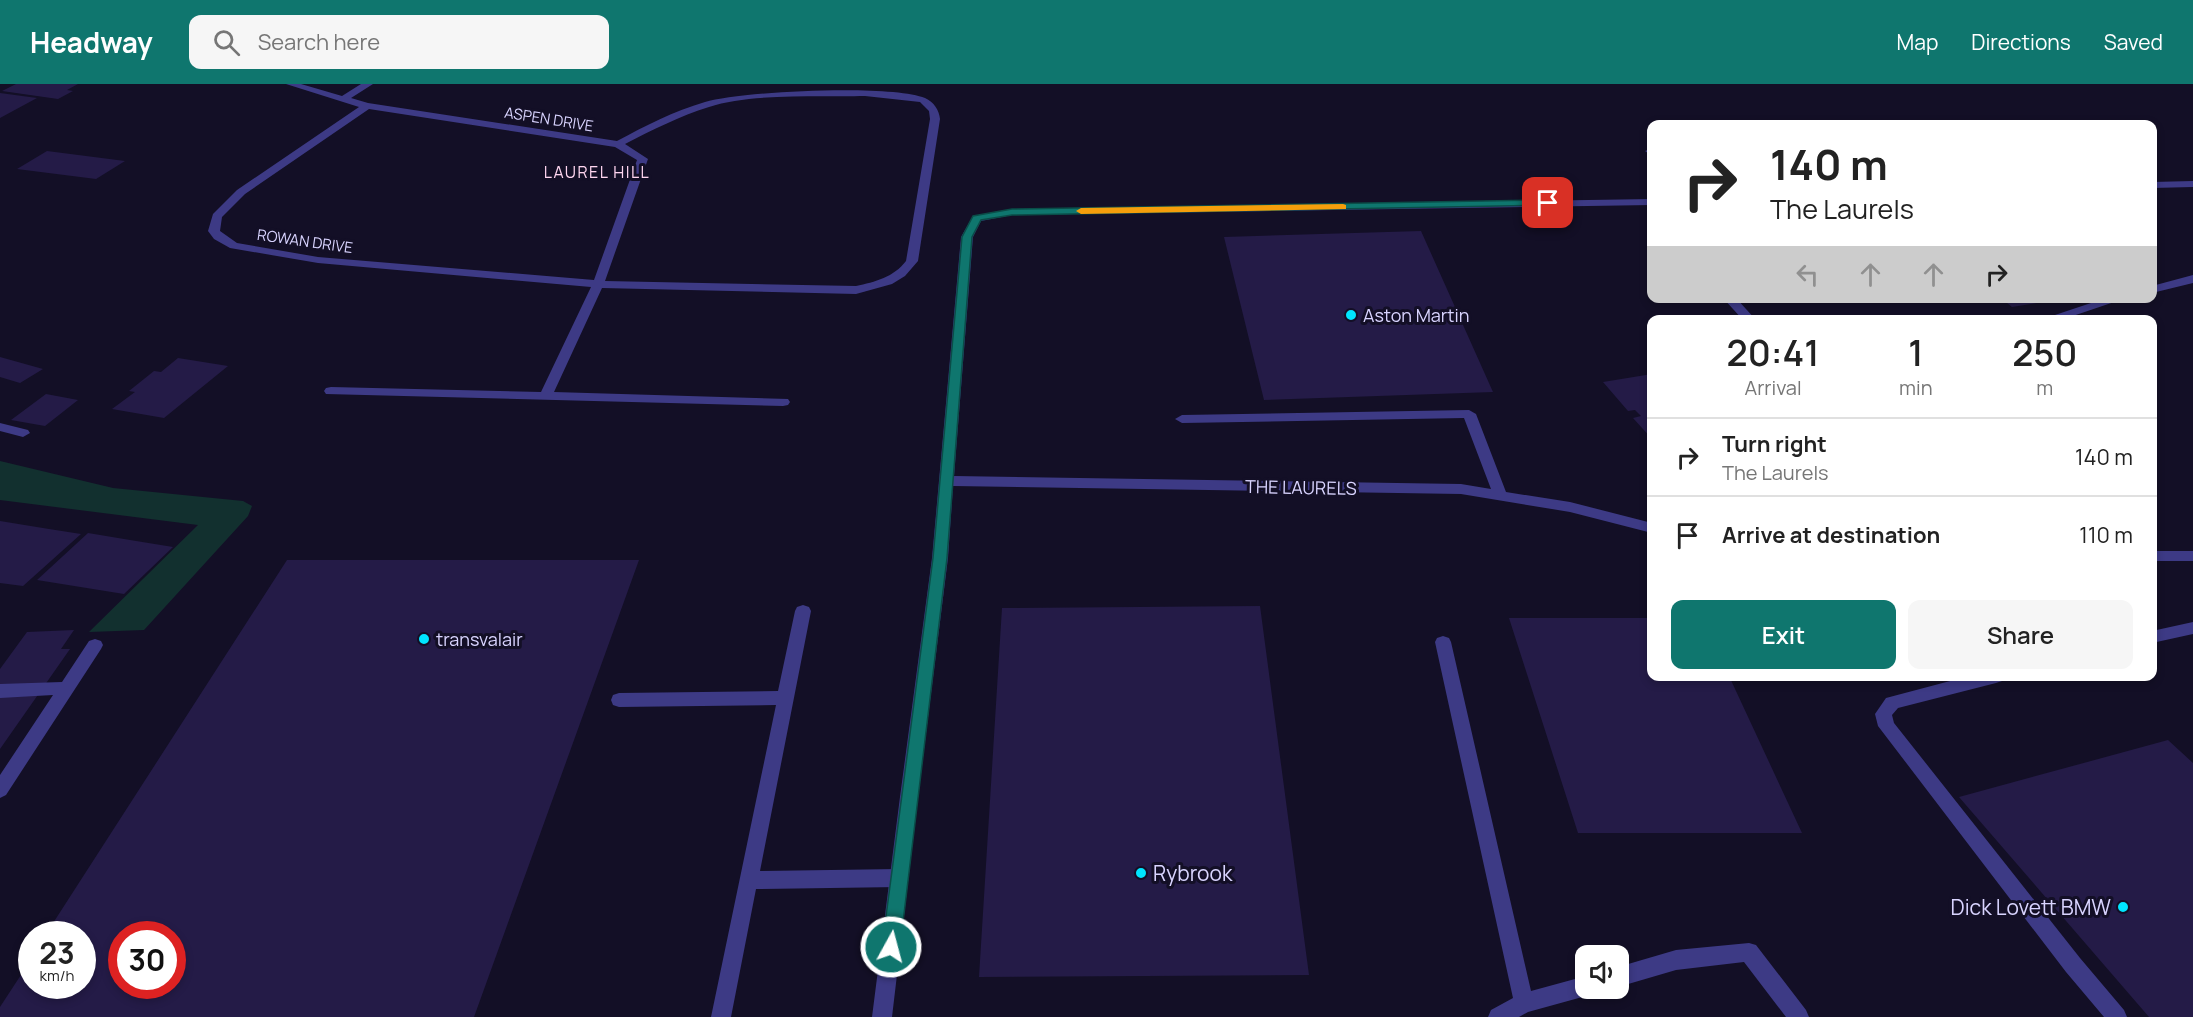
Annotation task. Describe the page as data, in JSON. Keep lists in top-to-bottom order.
{
  "streets": {
    "street": ["ASPEN DRIVE", "ROWAN DRIVE", "THE LAURELS"]
  },
  "crossings": [
    ["ASPEN DRIVE", "ROWAN DRIVE"]
  ],
  "districts": ["LAUREL HILL"],
  "places": [
    "Aston Martin",
    "transvalair",
    "Rybrook",
    "Dick Lovett BMW"
  ],
  "page": {
    "header": "Headway",
    "search": "Search here",
    "nav": ["Map", "Directions", "Saved"],
    "turn": ["140 m", "The Laurels"],
    "eta": [
      "20:41",
      "Arrival",
      "1",
      "min",
      "250",
      "m"
    ],
    "list": [
      {
        "name": "Turn right",
        "note": "The Laurels",
        "value": "140 m"
      },
      {
        "name": "Arrive at destination",
        "value": "110 m"
      }
    ],
    "buttons": ["Exit", "Share"],
    "speed": "23 km/h",
    "limit": "30"
  }
}
